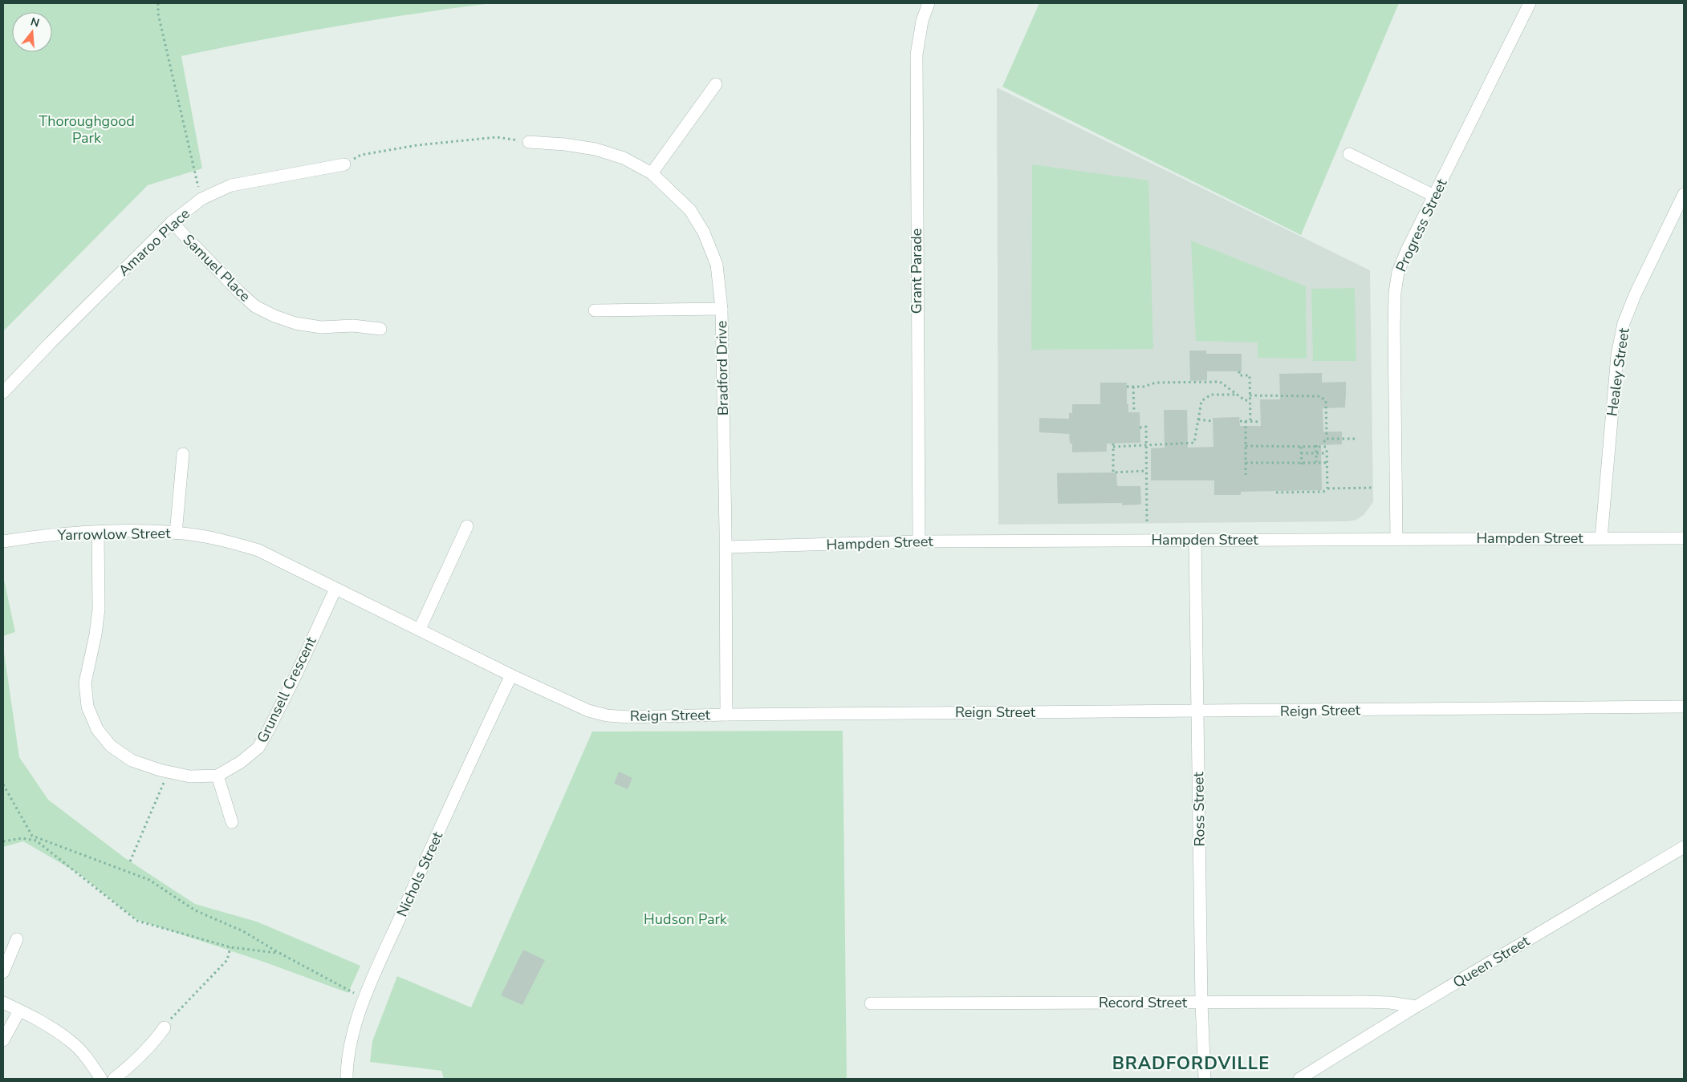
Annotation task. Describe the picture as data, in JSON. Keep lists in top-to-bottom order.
{
  "streets": {
    "street": [
      "Progress Street",
      "Amaroo Place",
      "Samuel Place",
      "Grant Parade",
      "Bradford Drive",
      "Healey Street",
      "Yarrowlow Street",
      "Hampden Street",
      "Grunsell Crescent",
      "Reign Street",
      "Ross Street",
      "Nichols Street",
      "Queen Street",
      "Record Street"
    ]
  },
  "crossings": [
    ["Progress Street", "Hampden Street"],
    ["Amaroo Place", "Samuel Place"],
    ["Grant Parade", "Hampden Street"],
    ["Bradford Drive", "Hampden Street"],
    ["Bradford Drive", "Reign Street"],
    ["Healey Street", "Hampden Street"],
    ["Yarrowlow Street", "Grunsell Crescent"],
    ["Yarrowlow Street", "Reign Street"],
    ["Hampden Street", "Ross Street"],
    ["Grunsell Crescent", "Reign Street"],
    ["Reign Street", "Ross Street"],
    ["Reign Street", "Nichols Street"],
    ["Ross Street", "Record Street"],
    ["Queen Street", "Record Street"]
  ],
  "districts": ["BRADFORDVILLE"],
  "parks": ["Thoroughgood Park", "Hudson Park"],
  "north": "top"
}
